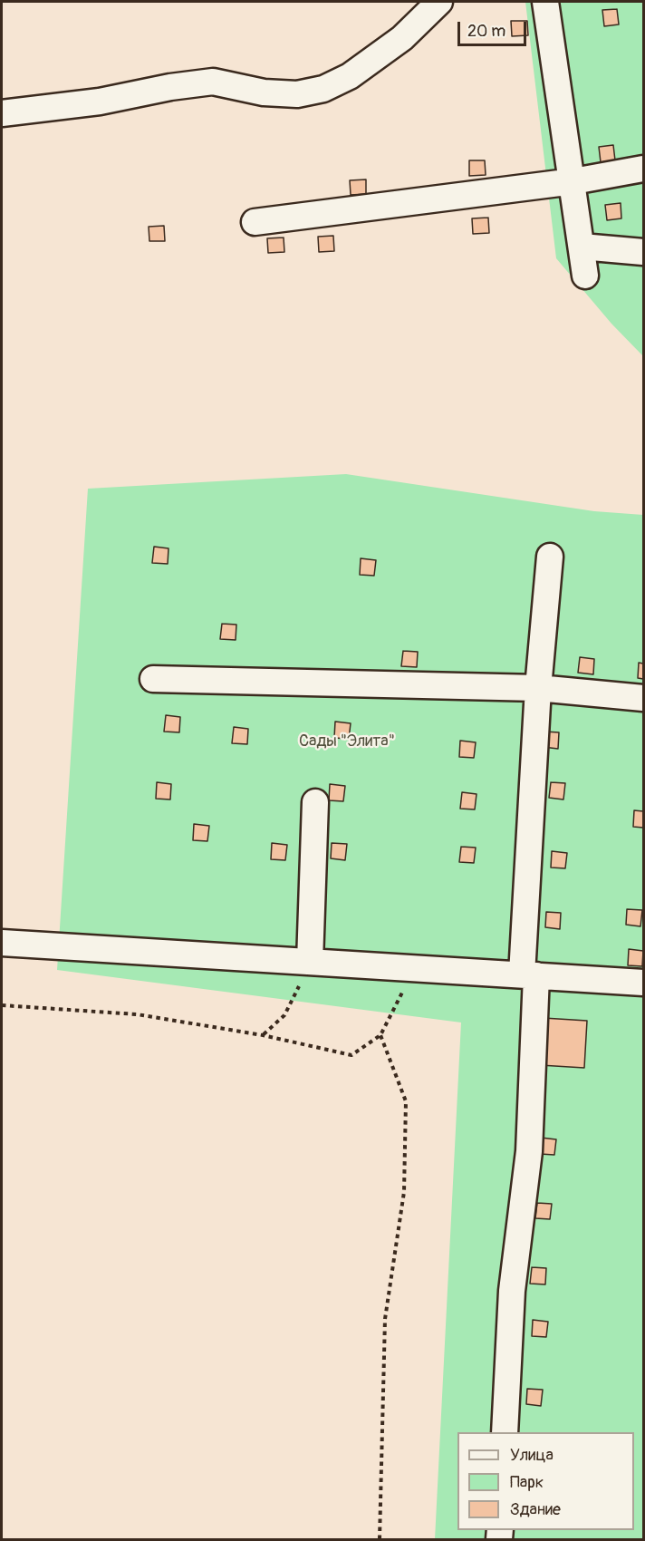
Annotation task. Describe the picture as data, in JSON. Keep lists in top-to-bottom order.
{
  "parks": ["Сады \"Элита\""],
  "legend": ["Улица", "Парк", "Здание"],
  "scale_bar": "20 m"
}
